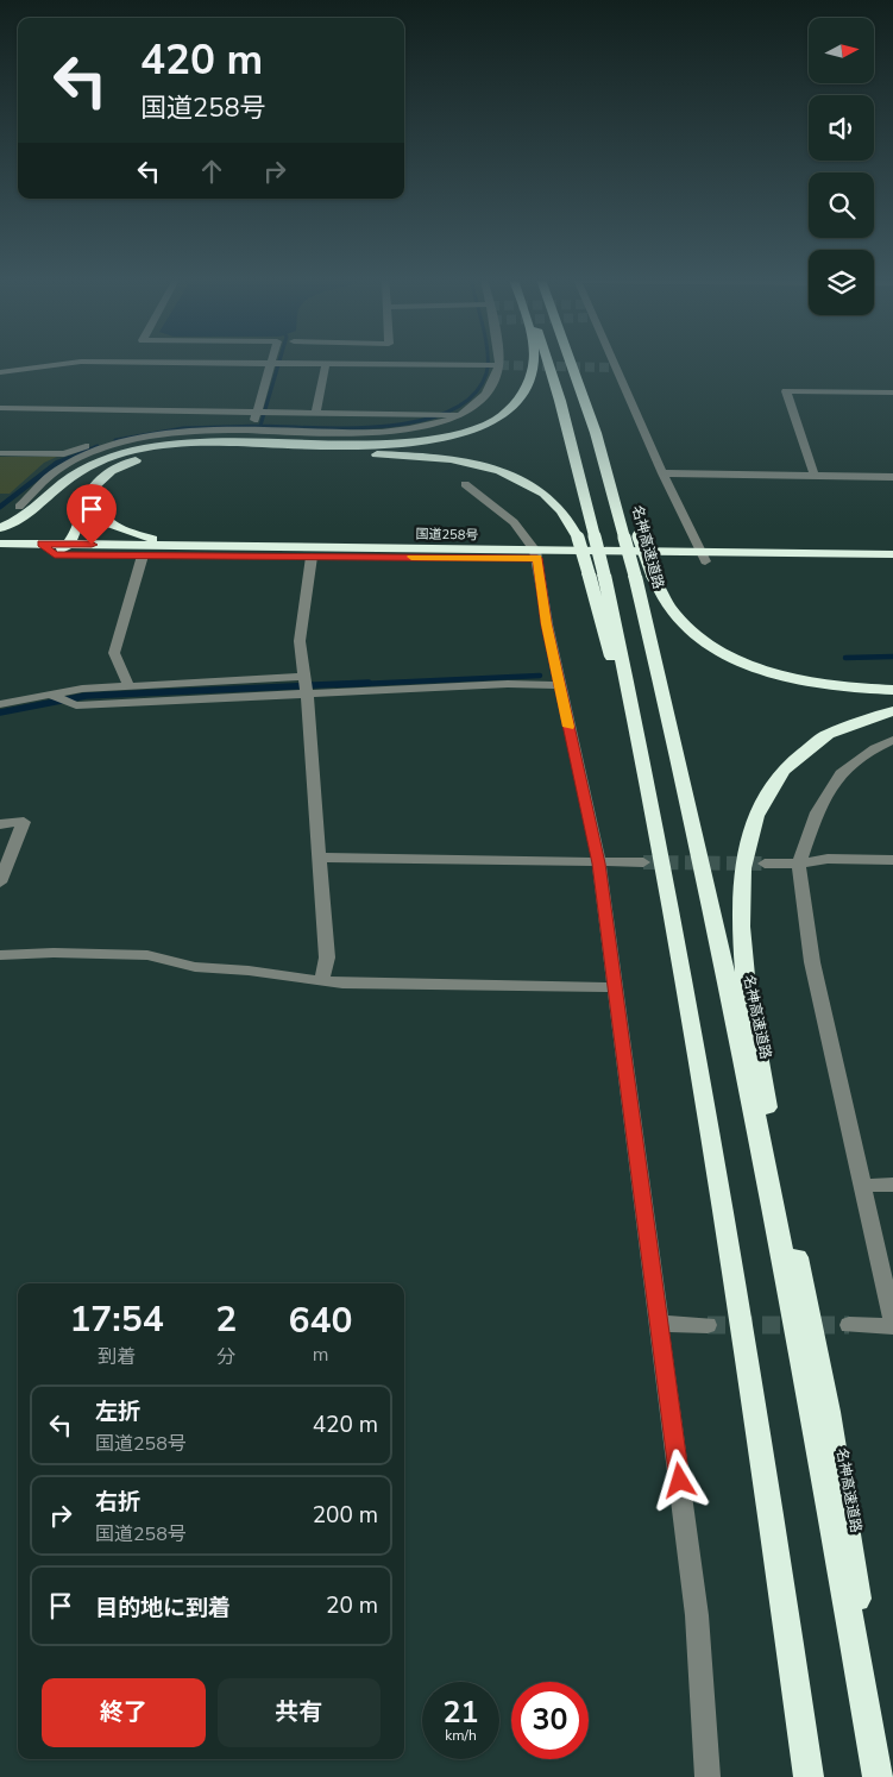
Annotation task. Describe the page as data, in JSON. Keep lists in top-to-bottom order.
{
  "streets": {
    "highway": ["国道258号", "名神高速道路"]
  },
  "north": "right",
  "page": {
    "turn": ["420 m", "国道258号"],
    "eta": [
      "17:54",
      "到着",
      "2",
      "分",
      "640",
      "m"
    ],
    "list": [
      {
        "name": "左折",
        "note": "国道258号",
        "value": "420 m"
      },
      {
        "name": "右折",
        "note": "国道258号",
        "value": "200 m"
      },
      {
        "name": "目的地に到着",
        "value": "20 m"
      }
    ],
    "buttons": ["終了", "共有"],
    "speed": "21 km/h",
    "limit": "30"
  }
}
